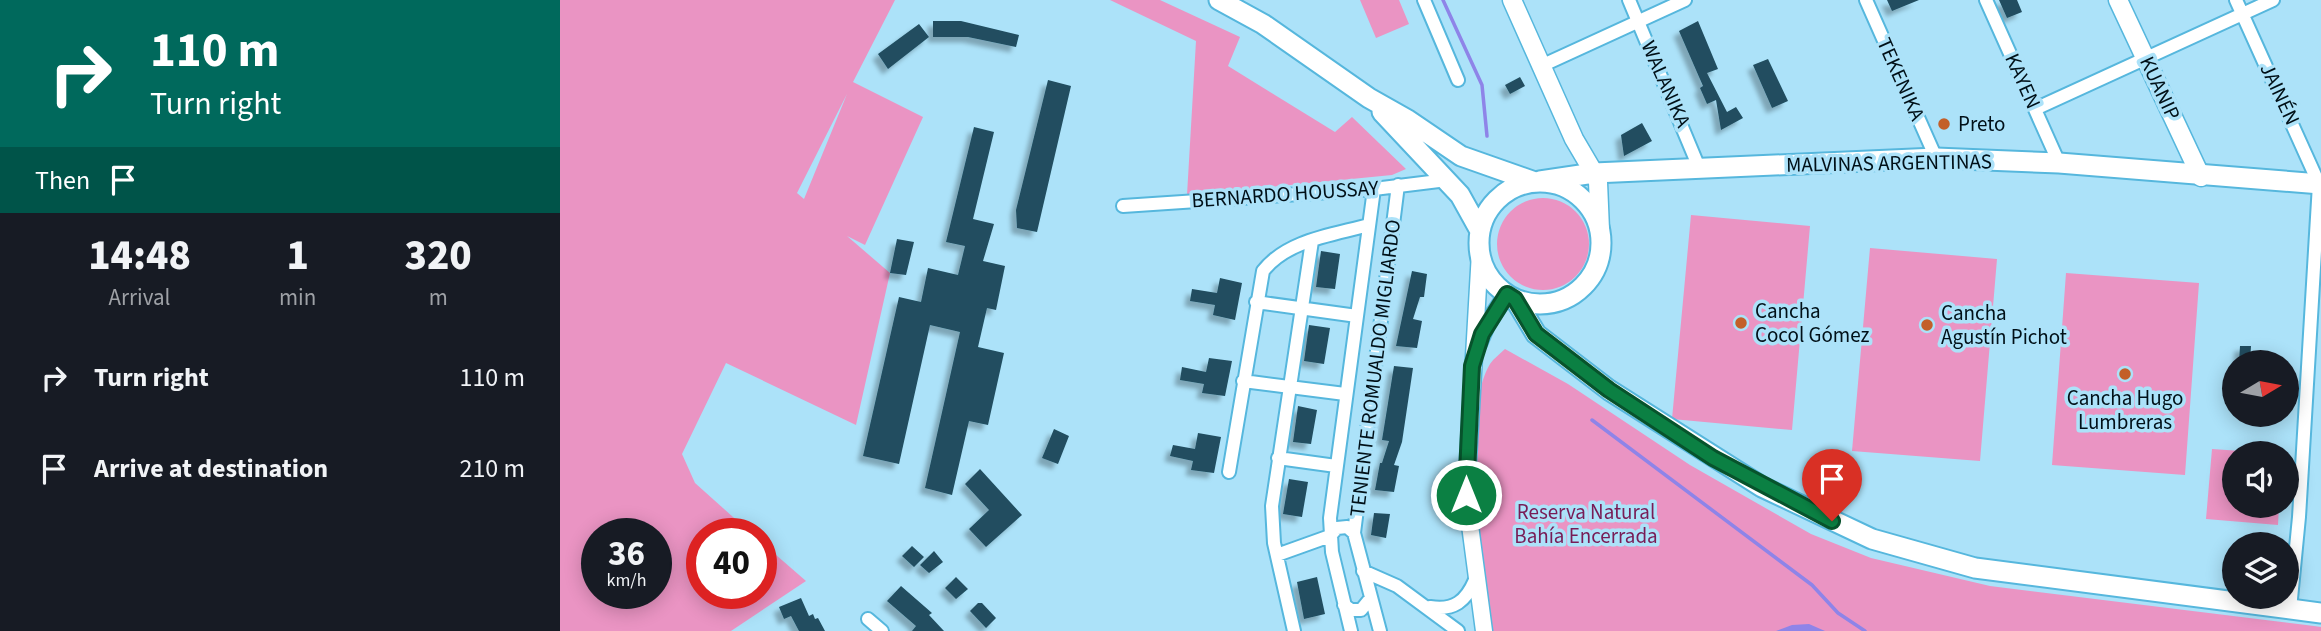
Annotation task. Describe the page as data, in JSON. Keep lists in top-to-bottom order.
{
  "streets": {
    "main road": ["KUANIP", "MALVINAS ARGENTINAS"],
    "street": [
      "TEKENIKA",
      "KAYEN",
      "WALANIKA",
      "JAINÉN",
      "BERNARDO HOUSSAY",
      "TENIENTE ROMUALDO MIGLIARDO"
    ]
  },
  "crossings": [
    ["TEKENIKA", "MALVINAS ARGENTINAS"],
    ["KAYEN", "MALVINAS ARGENTINAS"],
    ["WALANIKA", "MALVINAS ARGENTINAS"],
    ["KUANIP", "MALVINAS ARGENTINAS"],
    ["JAINÉN", "MALVINAS ARGENTINAS"],
    ["BERNARDO HOUSSAY", "TENIENTE ROMUALDO MIGLIARDO"]
  ],
  "parks": ["Reserva Natural Bahía Encerrada"],
  "places": [
    "Preto",
    "Cancha Cocol Gómez",
    "Cancha Agustín Pichot",
    "Cancha Hugo Lumbreras"
  ],
  "north": "right",
  "page": {
    "turn": ["110 m", "Turn right"],
    "then": "Then",
    "eta": [
      "14:48",
      "Arrival",
      "1",
      "min",
      "320",
      "m"
    ],
    "list": [
      {
        "name": "Turn right",
        "value": "110 m"
      },
      {
        "name": "Arrive at destination",
        "value": "210 m"
      }
    ],
    "speed": "36 km/h",
    "limit": "40"
  }
}
